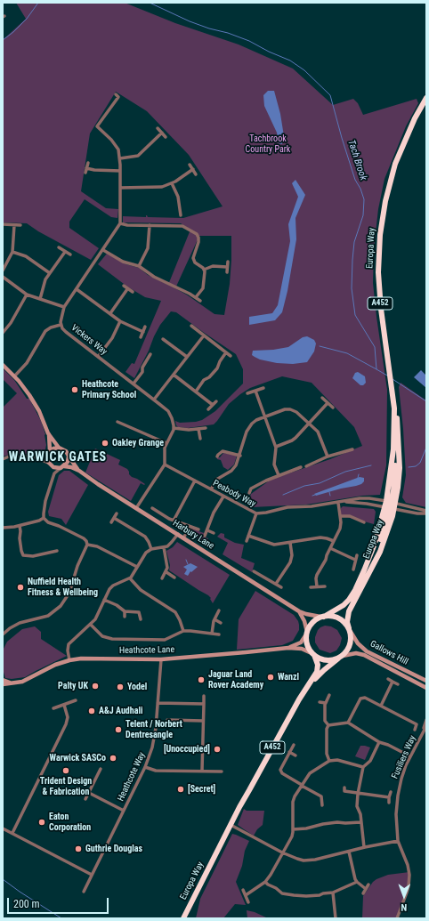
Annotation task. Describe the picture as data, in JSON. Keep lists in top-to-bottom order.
{
  "streets": {
    "highway": ["Europa Way", "A452"],
    "street": [
      "Vickers Way",
      "Peabody Way",
      "Harbury Lane",
      "Heathcote Lane",
      "Gallows Hill",
      "Fusiliers Way",
      "Heathcote Way"
    ]
  },
  "crossings": [
    ["Europa Way", "Peabody Way"],
    ["Europa Way", "Harbury Lane"],
    ["Europa Way", "Heathcote Lane"],
    ["Europa Way", "Gallows Hill"],
    ["Harbury Lane", "Heathcote Lane"],
    ["Harbury Lane", "Gallows Hill"],
    ["Heathcote Lane", "Gallows Hill"],
    ["Heathcote Lane", "Heathcote Way"]
  ],
  "districts": ["WARWICK GATES"],
  "water": ["Tach Brook"],
  "parks": ["Tachbrook Country Park"],
  "places": [
    "Heathcote Primary School",
    "Oakley Grange",
    "Nuffield Health Fitness & Wellbeing",
    "Wanzl",
    "Jaguar Land Rover Academy",
    "Palty UK",
    "Yodel",
    "A&J Audhali",
    "Telent / Norbert Dentresangle",
    "[Unoccupied]",
    "Warwick SASCo",
    "Trident Design & Fabrication",
    "[Secret]",
    "Eaton Corporation",
    "Guthrie Douglas"
  ],
  "scale_bar": "200 m",
  "north": "bottom"
}
